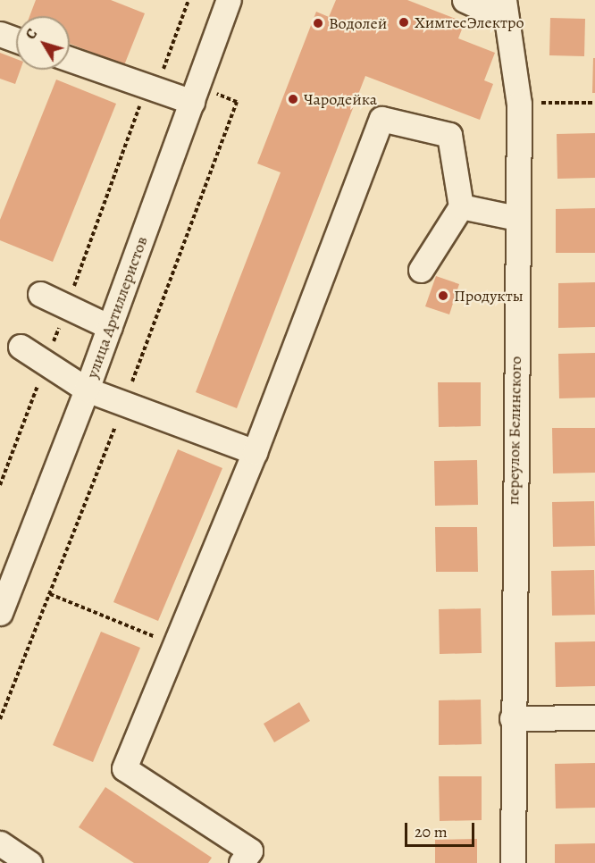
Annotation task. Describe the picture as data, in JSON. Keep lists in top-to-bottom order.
{
  "streets": {
    "street": ["улица Артиллеристов", "переулок Белинского"]
  },
  "places": [
    "ХимтесЭлектро",
    "Водолей",
    "Чародейка",
    "Продукты"
  ],
  "scale_bar": "20 m",
  "north": "top left"
}
